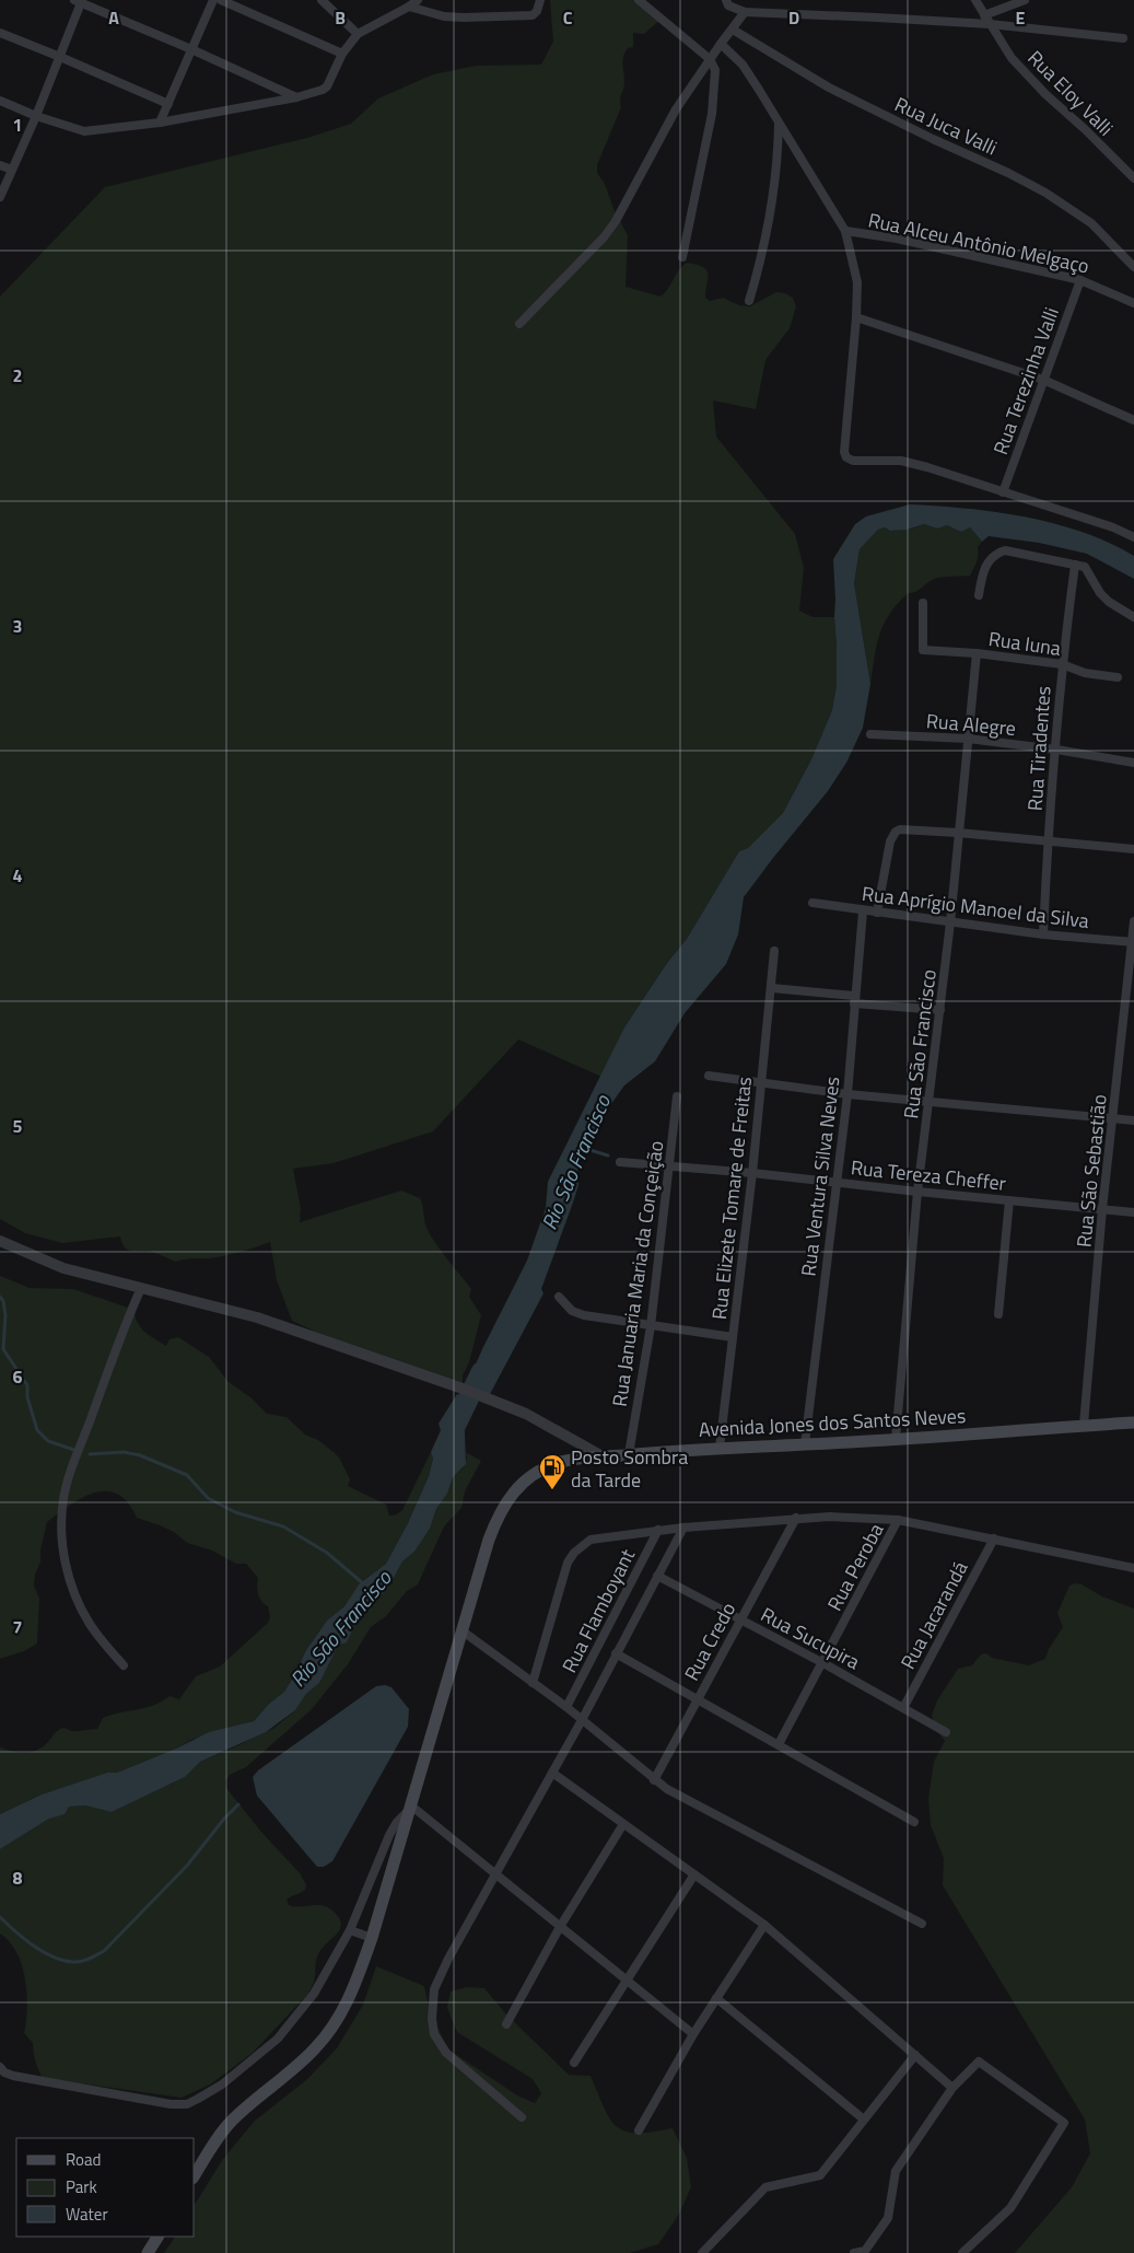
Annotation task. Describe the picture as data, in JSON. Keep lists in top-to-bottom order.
{
  "streets": {
    "main road": ["Avenida Jones dos Santos Neves"],
    "street": [
      "Rua Eloy Valli",
      "Rua Juca Valli",
      "Rua Alceu Antônio Melgaço",
      "Rua Terezinha Valli",
      "Rua Iuna",
      "Rua Alegre",
      "Rua Tiradentes",
      "Rua Aprígio Manoel da Silva",
      "Rua São Francisco",
      "Rua São Sebastião",
      "Rua Tereza Cheffer",
      "Rua Ventura Silva Neves",
      "Rua Elizete Tomare de Freitas",
      "Rua Januaria Maria da Conçeição",
      "Rua Peroba",
      "Rua Flamboyant",
      "Rua Jacarandá",
      "Rua Sucupira",
      "Rua Credo"
    ]
  },
  "crossings": [
    ["Rua Alceu Antônio Melgaço", "Rua Terezinha Valli"],
    ["Rua Iuna", "Rua Tiradentes"],
    ["Rua Iuna", "Rua São Francisco"],
    ["Rua Alegre", "Rua Tiradentes"],
    ["Rua Alegre", "Rua São Francisco"],
    ["Rua Tiradentes", "Rua Aprígio Manoel da Silva"],
    ["Rua Aprígio Manoel da Silva", "Rua São Francisco"],
    ["Rua Aprígio Manoel da Silva", "Rua São Sebastião"],
    ["Rua Aprígio Manoel da Silva", "Rua Ventura Silva Neves"],
    ["Rua São Francisco", "Rua Tereza Cheffer"],
    ["Rua São Francisco", "Avenida Jones dos Santos Neves"],
    ["Rua São Sebastião", "Rua Tereza Cheffer"],
    ["Rua São Sebastião", "Avenida Jones dos Santos Neves"],
    ["Rua Tereza Cheffer", "Rua Ventura Silva Neves"],
    ["Rua Tereza Cheffer", "Rua Elizete Tomare de Freitas"],
    ["Rua Tereza Cheffer", "Rua Januaria Maria da Conçeição"],
    ["Rua Ventura Silva Neves", "Avenida Jones dos Santos Neves"],
    ["Rua Elizete Tomare de Freitas", "Avenida Jones dos Santos Neves"],
    ["Rua Januaria Maria da Conçeição", "Avenida Jones dos Santos Neves"],
    ["Rua Peroba", "Rua Sucupira"],
    ["Rua Jacarandá", "Rua Sucupira"],
    ["Rua Sucupira", "Rua Credo"]
  ],
  "water": ["Rio São Francisco"],
  "places": {
    "fuel station": ["Posto Sombra da Tarde"]
  },
  "legend": ["Road", "Park", "Water"],
  "grid": {
    "columns": [
      "A",
      "B",
      "C",
      "D",
      "E"
    ],
    "rows": [
      "1",
      "2",
      "3",
      "4",
      "5",
      "6",
      "7",
      "8"
    ]
  }
}
